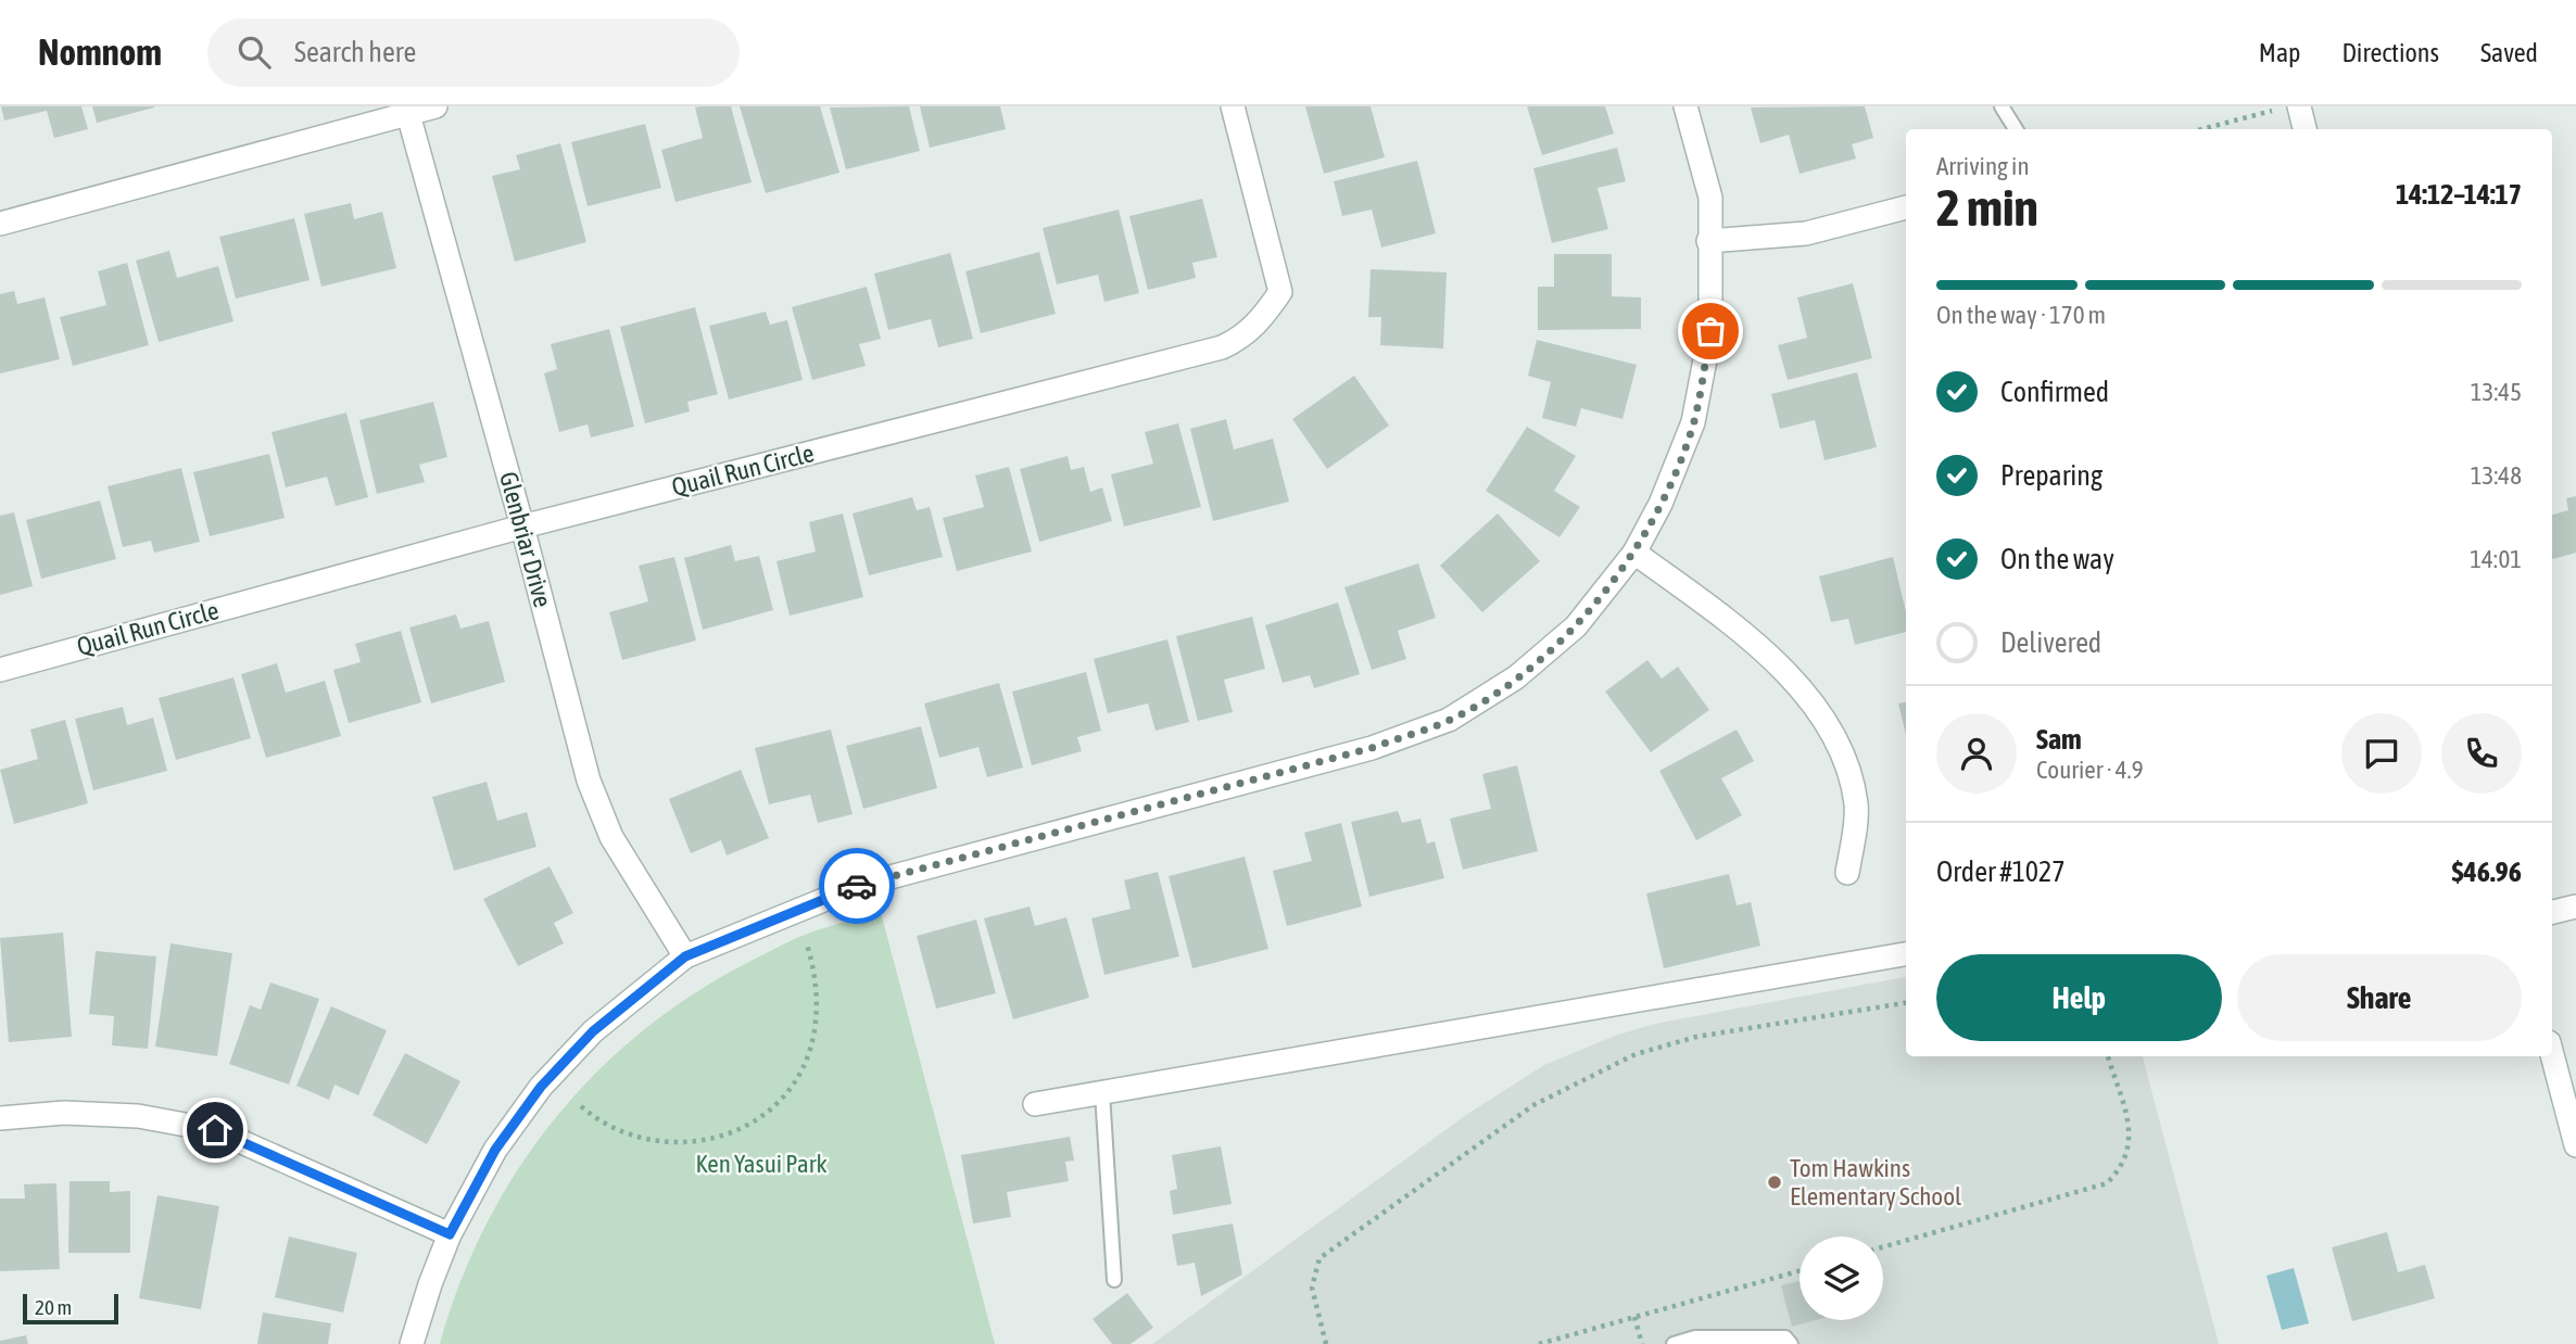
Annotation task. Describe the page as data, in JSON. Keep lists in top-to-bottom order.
{
  "streets": {
    "street": ["Quail Run Circle", "Glenbriar Drive"]
  },
  "crossings": [
    ["Quail Run Circle", "Glenbriar Drive"]
  ],
  "parks": ["Ken Yasui Park"],
  "places": ["Tom Hawkins Elementary School"],
  "scale_bar": "20 m",
  "page": {
    "header": "Nomnom",
    "search": "Search here",
    "nav": ["Map", "Directions", "Saved"],
    "heading": ["2 min", "Arriving in", "14:12–14:17"],
    "panel": [
      "Sam",
      "Courier · 4.9",
      "Order #1027",
      "$46.96"
    ],
    "bar": "On the way · 170 m",
    "list": [
      ["Confirmed", "13:45"],
      ["Preparing", "13:48"],
      ["On the way", "14:01"],
      "Delivered"
    ],
    "buttons": ["Help", "Share"],
    "scale": "20 m"
  }
}
